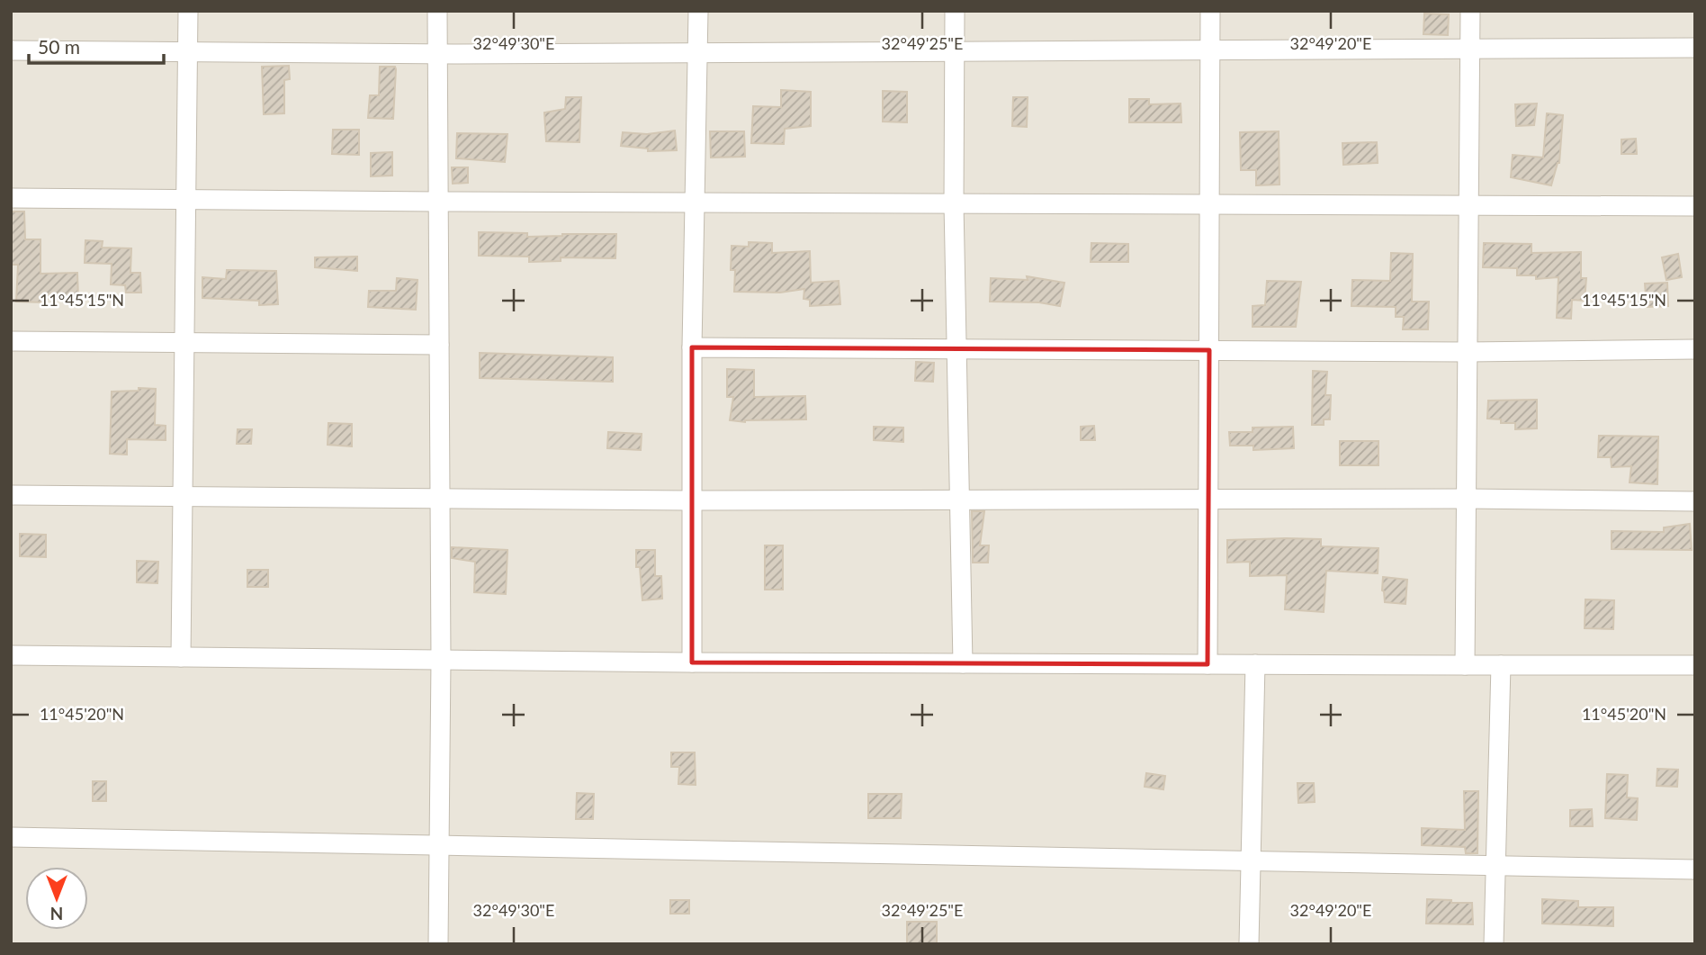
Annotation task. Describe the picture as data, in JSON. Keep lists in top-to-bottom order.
{
  "scale_bar": "50 m",
  "north": "bottom",
  "coordinates": [
    "32°49'30\"E",
    "32°49'25\"E",
    "32°49'20\"E",
    "11°45'15\"N",
    "11°45'20\"N"
  ]
}
